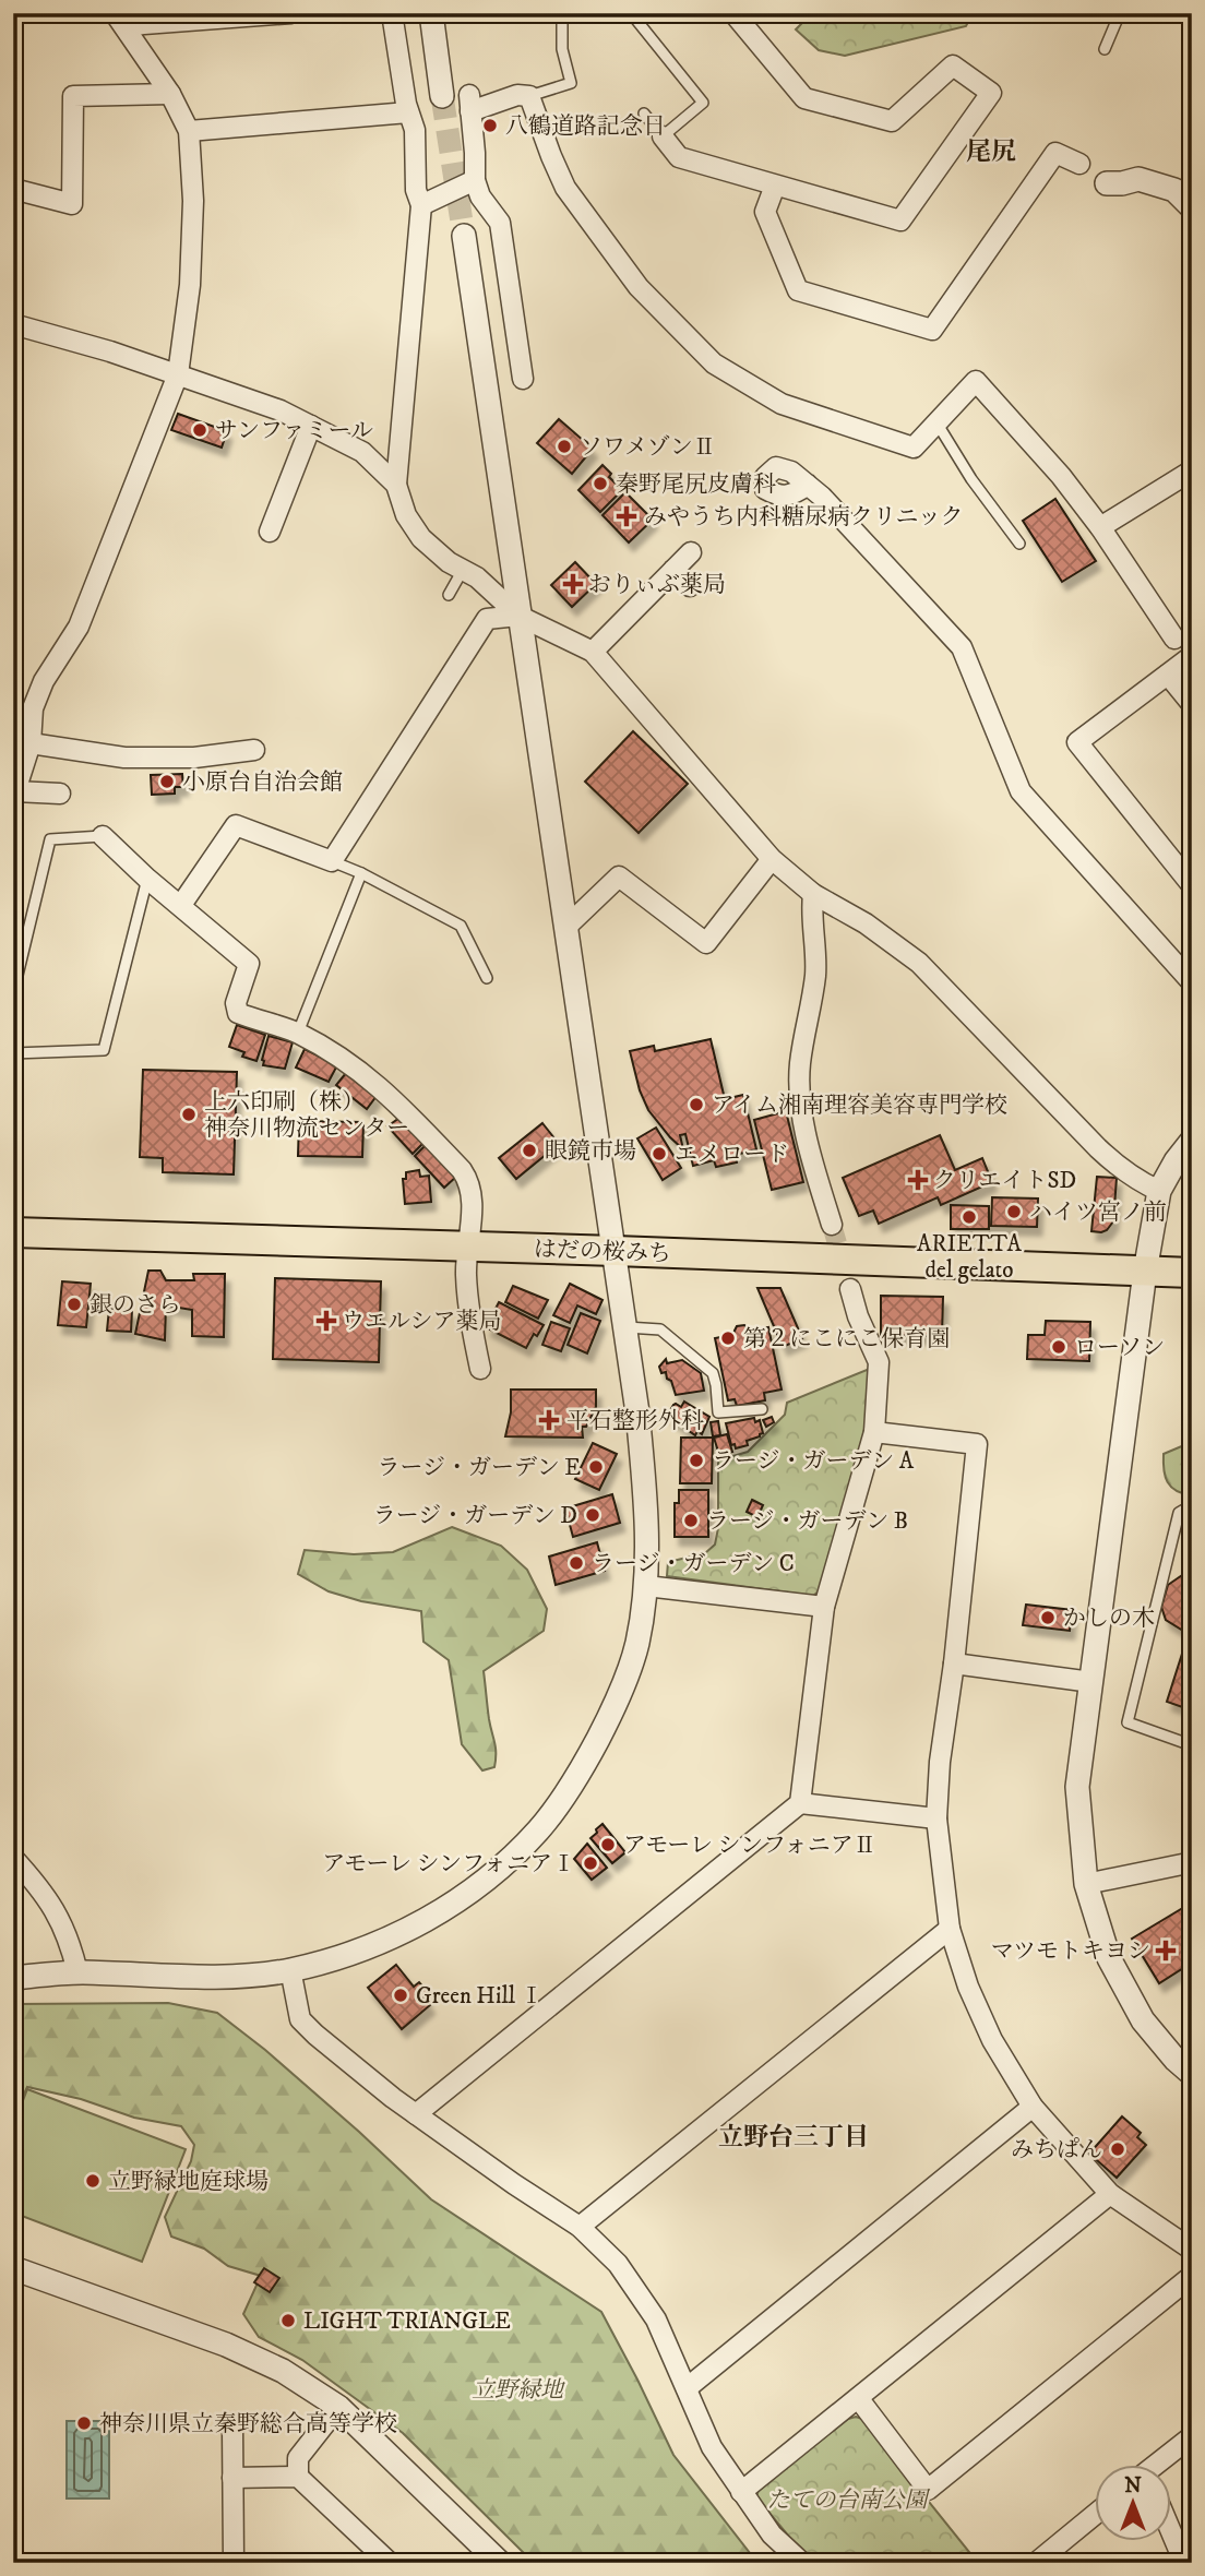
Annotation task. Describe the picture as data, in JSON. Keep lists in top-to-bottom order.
{
  "streets": {
    "main road": ["はだの桜みち"]
  },
  "districts": ["尾尻", "立野台三丁目"],
  "parks": ["立野緑地", "たての台南公園"],
  "places": {
    "other": [
      "八鶴道路記念日",
      "サンファミール",
      "ソワメゾンⅡ",
      "秦野尾尻皮膚科",
      "小原台自治会館",
      "アイム湘南理容美容専門学校",
      "上六印刷（株） 神奈川物流センター",
      "眼鏡市場",
      "エメロード",
      "ハイツ宮ノ前",
      "ARIETTA del gelato",
      "銀のさら",
      "第２にこにこ保育園",
      "ローソン",
      "ラージ・ガーデン A",
      "ラージ・ガーデン E",
      "ラージ・ガーデン D",
      "ラージ・ガーデン B",
      "ラージ・ガーデン C",
      "かしの木",
      "アモーレ シンフォニアⅡ",
      "アモーレ シンフォニアⅠ",
      "Green Hill Ⅰ",
      "みちぱん",
      "立野緑地庭球場",
      "LIGHT TRIANGLE",
      "神奈川県立秦野総合高等学校"
    ],
    "health": [
      "みやうち内科糖尿病クリニック",
      "おりぃぶ薬局",
      "クリエイトSD",
      "ウエルシア薬局",
      "平石整形外科",
      "マツモトキヨシ"
    ]
  },
  "north": "top"
}
